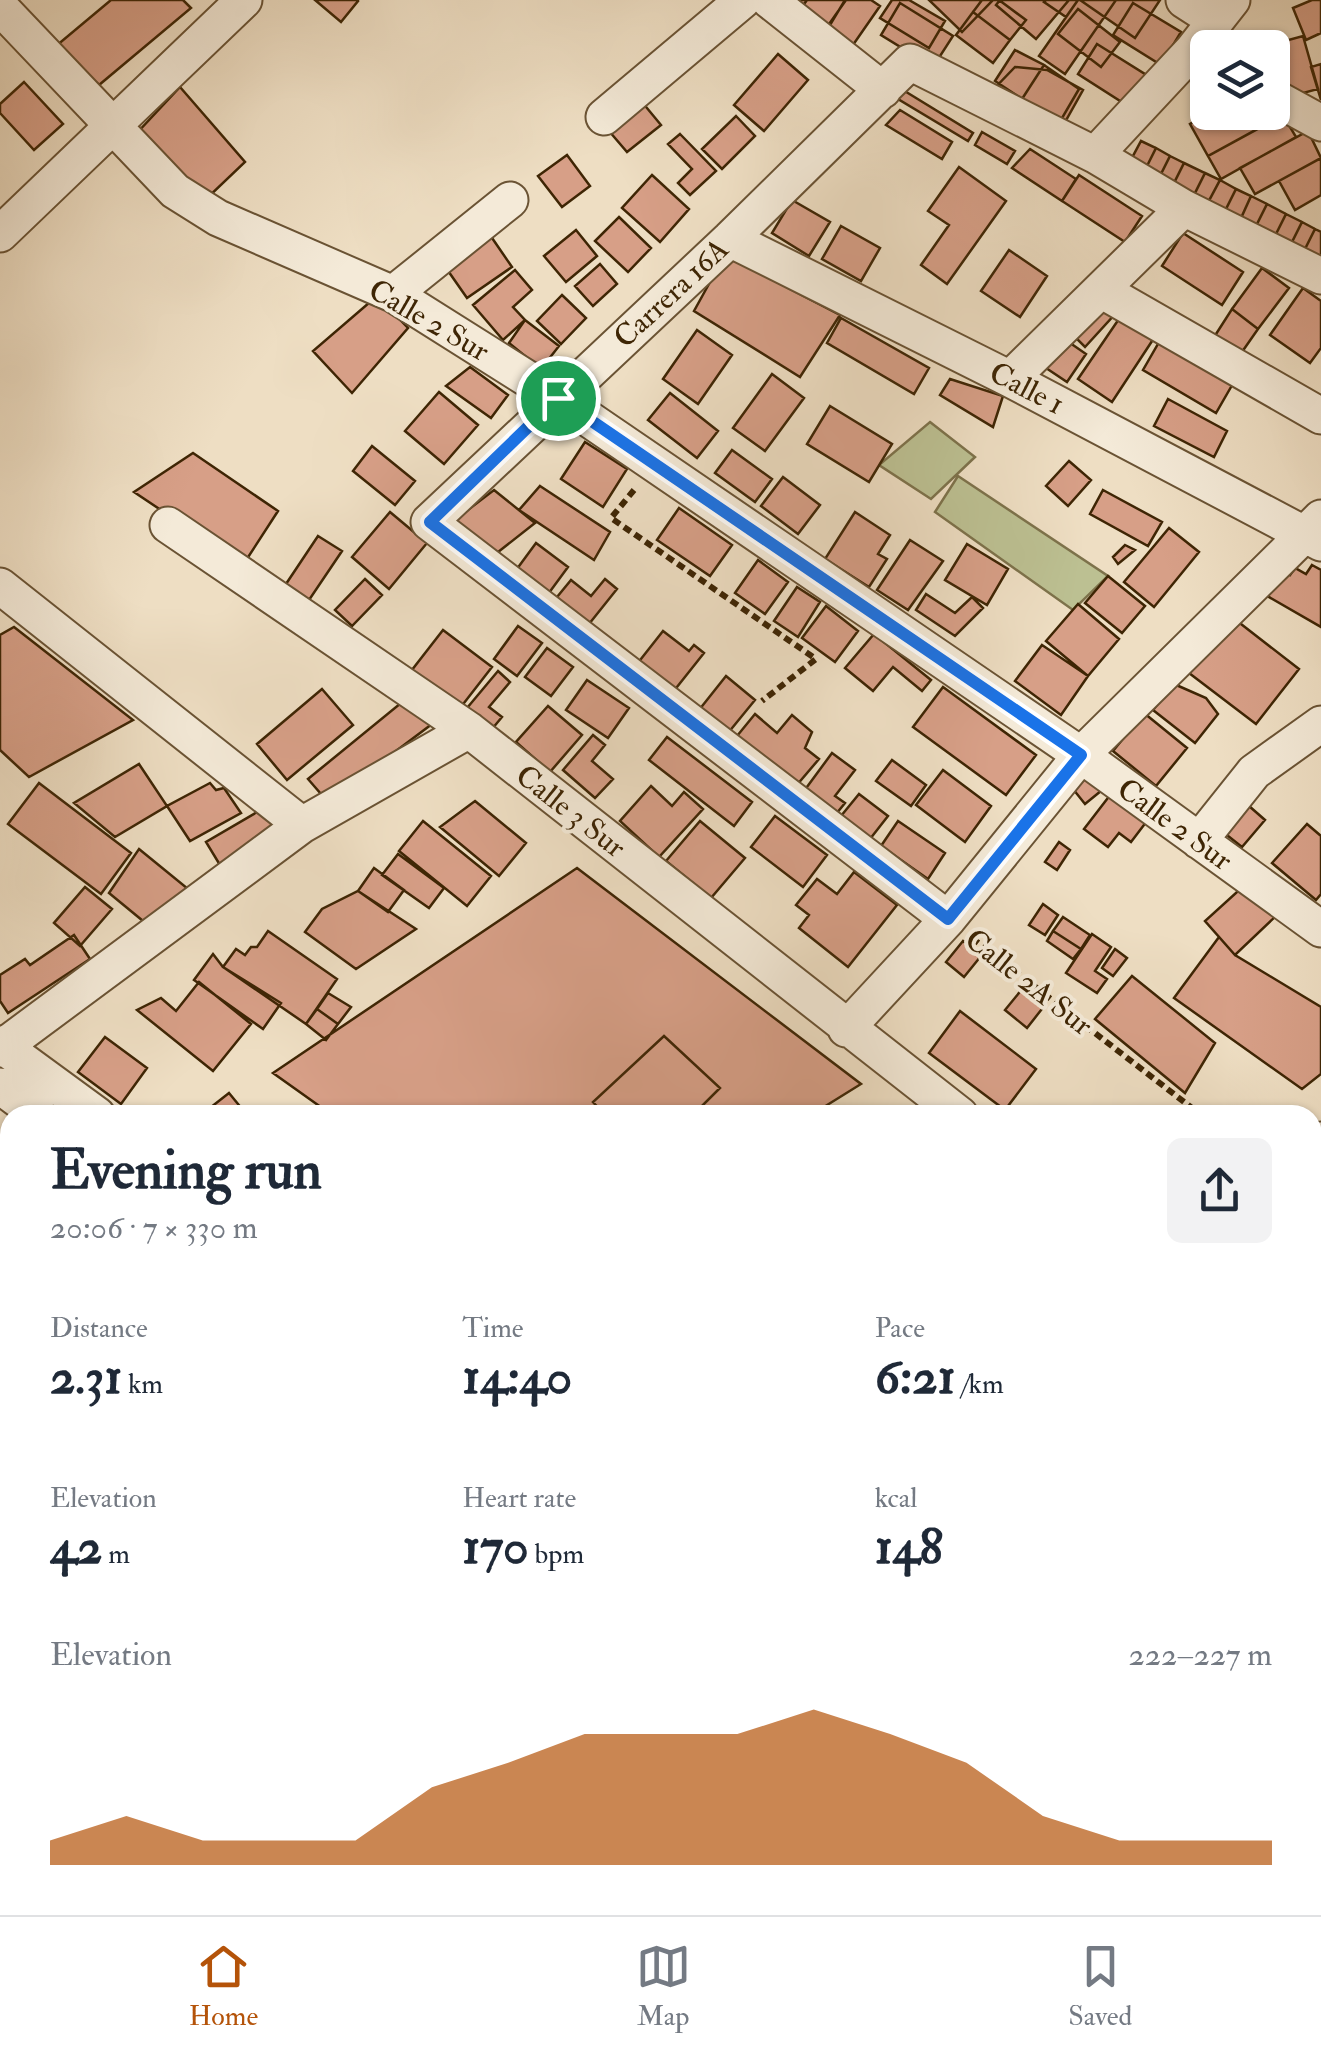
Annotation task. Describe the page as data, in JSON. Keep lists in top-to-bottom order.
{
  "streets": {
    "street": [
      "Carrera 16A",
      "Calle 2 Sur",
      "Calle 1",
      "Calle 3 Sur",
      "Calle 2A Sur"
    ]
  },
  "crossings": [
    ["Carrera 16A", "Calle 2 Sur"],
    ["Carrera 16A", "Calle 1"],
    ["Carrera 16A", "Calle 2A Sur"]
  ],
  "page": {
    "heading": ["Evening run", "20:06 · 7 × 330 m"],
    "stats": [
      ["Distance", "2.31 km"],
      ["Time", "14:40"],
      ["Pace", "6:21 /km"],
      ["Elevation", "42 m"],
      ["Heart rate", "170 bpm"],
      ["kcal", "148"]
    ],
    "chart": ["Elevation", "222–227 m"],
    "tabs": ["Home", "Map", "Saved"]
  }
}
